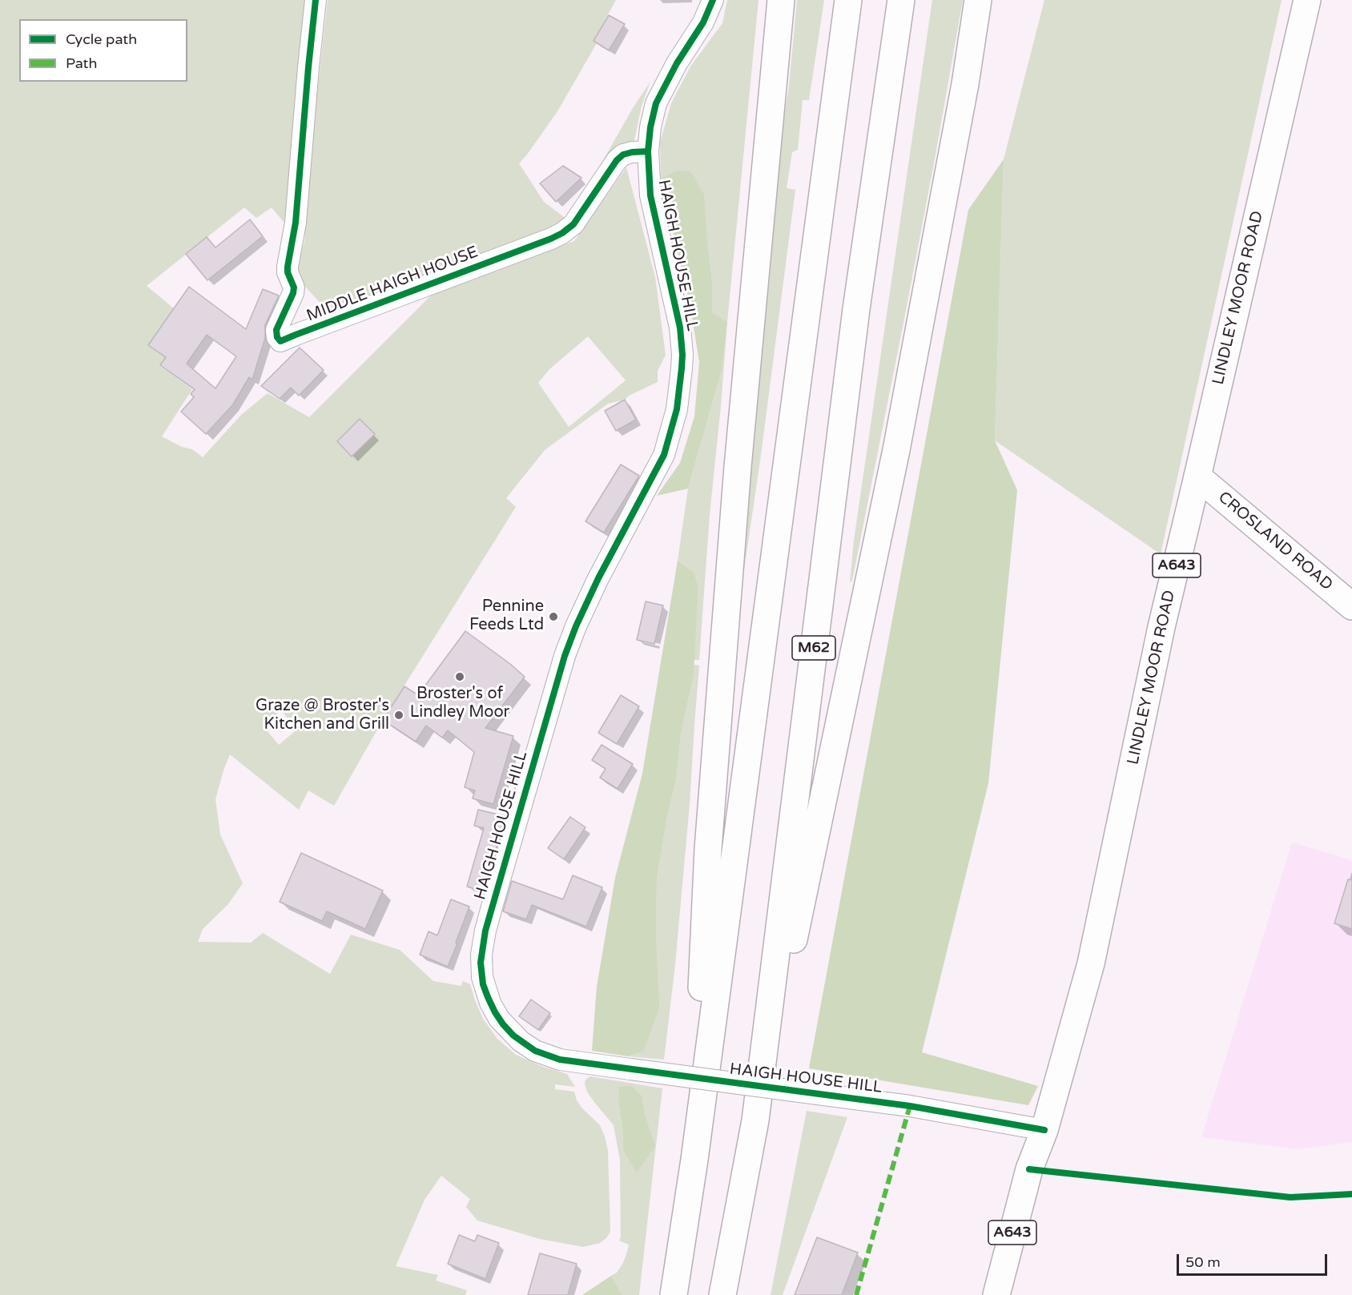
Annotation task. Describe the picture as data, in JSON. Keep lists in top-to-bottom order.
{
  "streets": {
    "main road": [
      "LINDLEY MOOR ROAD",
      "CROSLAND ROAD",
      "A643",
      "M62"
    ],
    "street": ["HAIGH HOUSE HILL", "MIDDLE HAIGH HOUSE"]
  },
  "crossings": [
    ["HAIGH HOUSE HILL", "MIDDLE HAIGH HOUSE"],
    ["HAIGH HOUSE HILL", "LINDLEY MOOR ROAD"],
    ["LINDLEY MOOR ROAD", "CROSLAND ROAD"]
  ],
  "places": ["Pennine Feeds Ltd", "Broster's of Lindley Moor", "Graze @ Broster's Kitchen and Grill"],
  "legend": ["Cycle path", "Path"],
  "scale_bar": "50 m"
}
